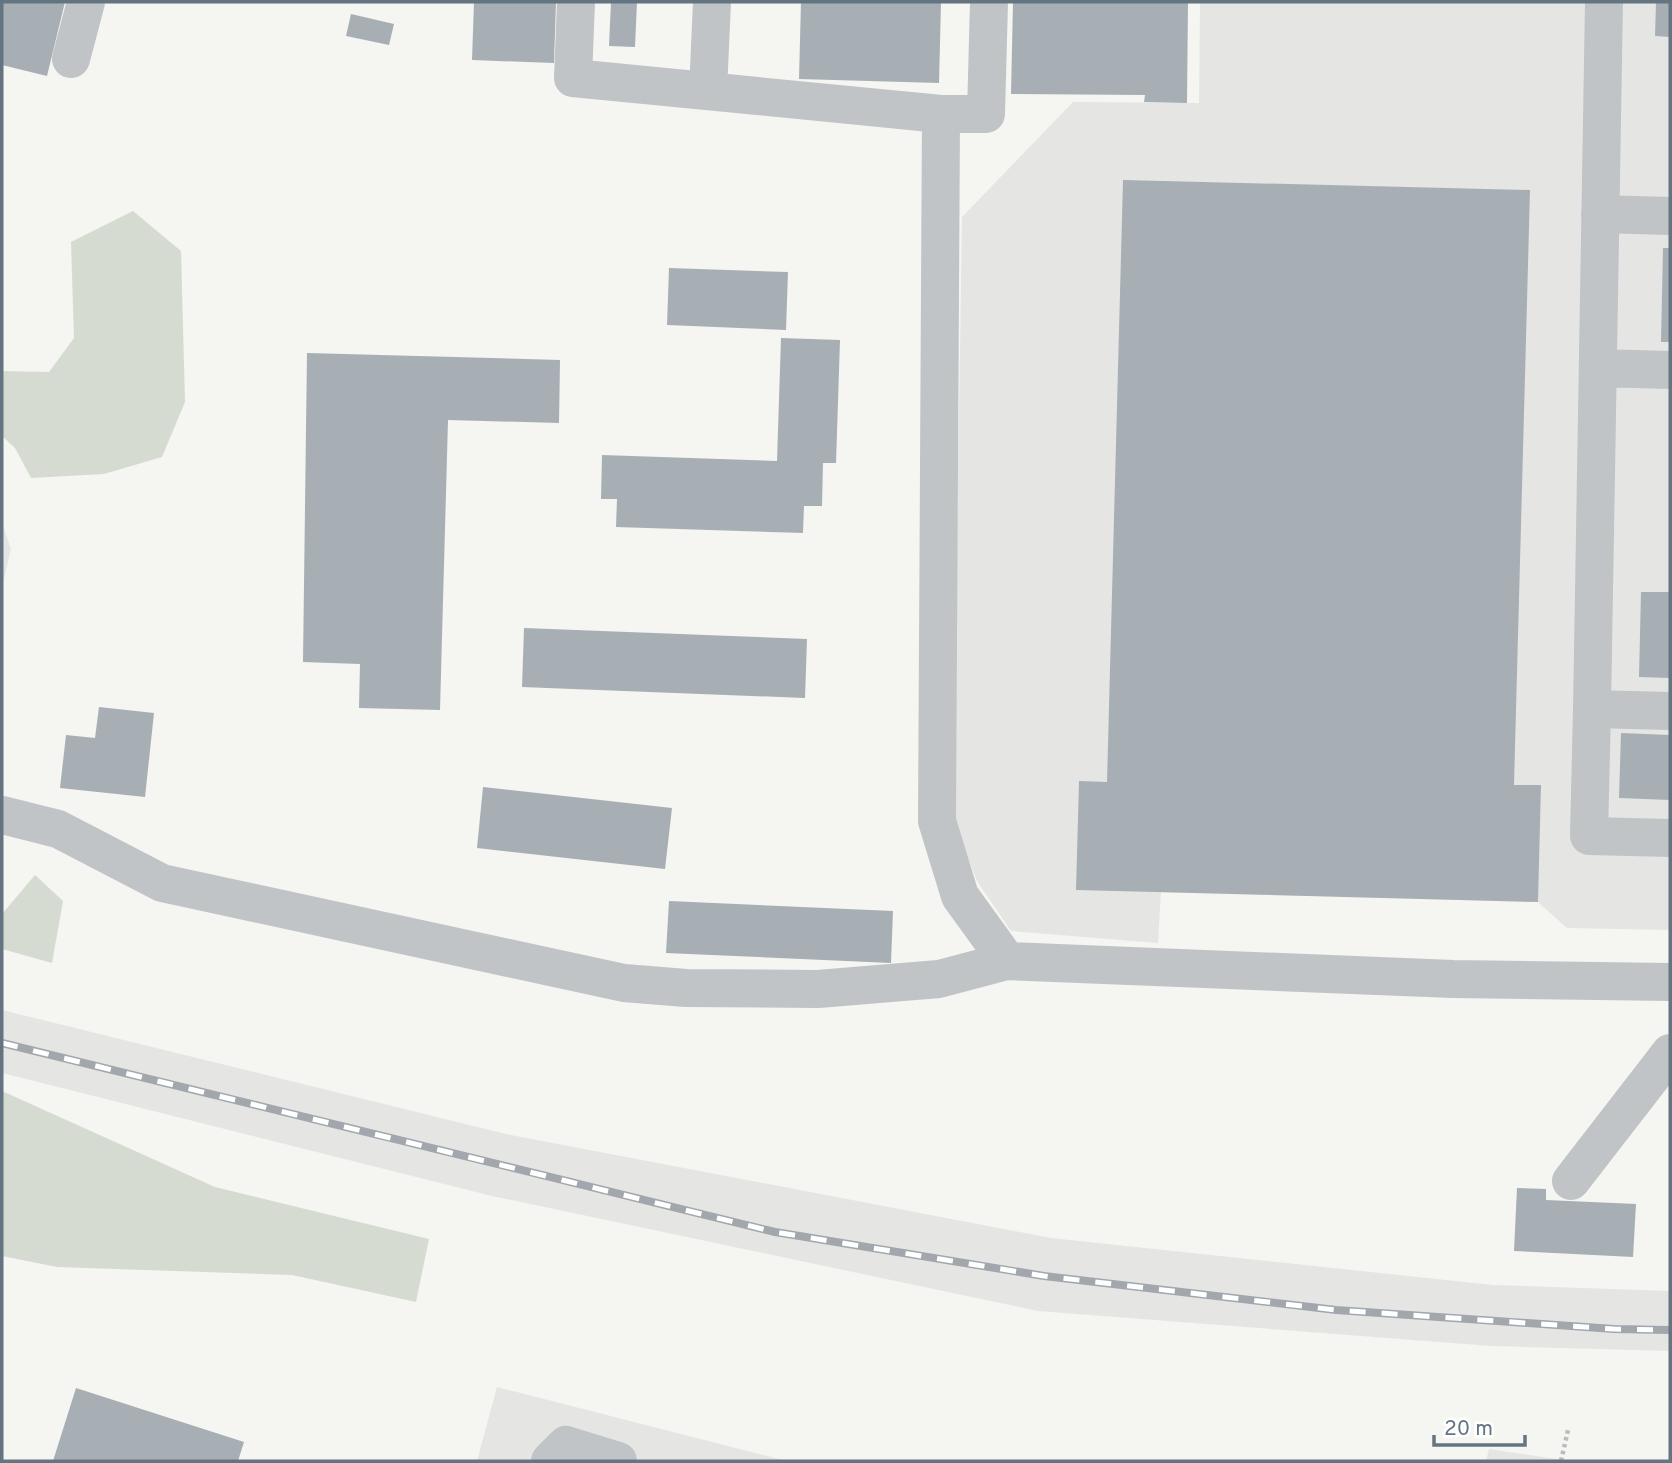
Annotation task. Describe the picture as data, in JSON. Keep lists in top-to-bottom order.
{
  "scale_bar": "20 m"
}
